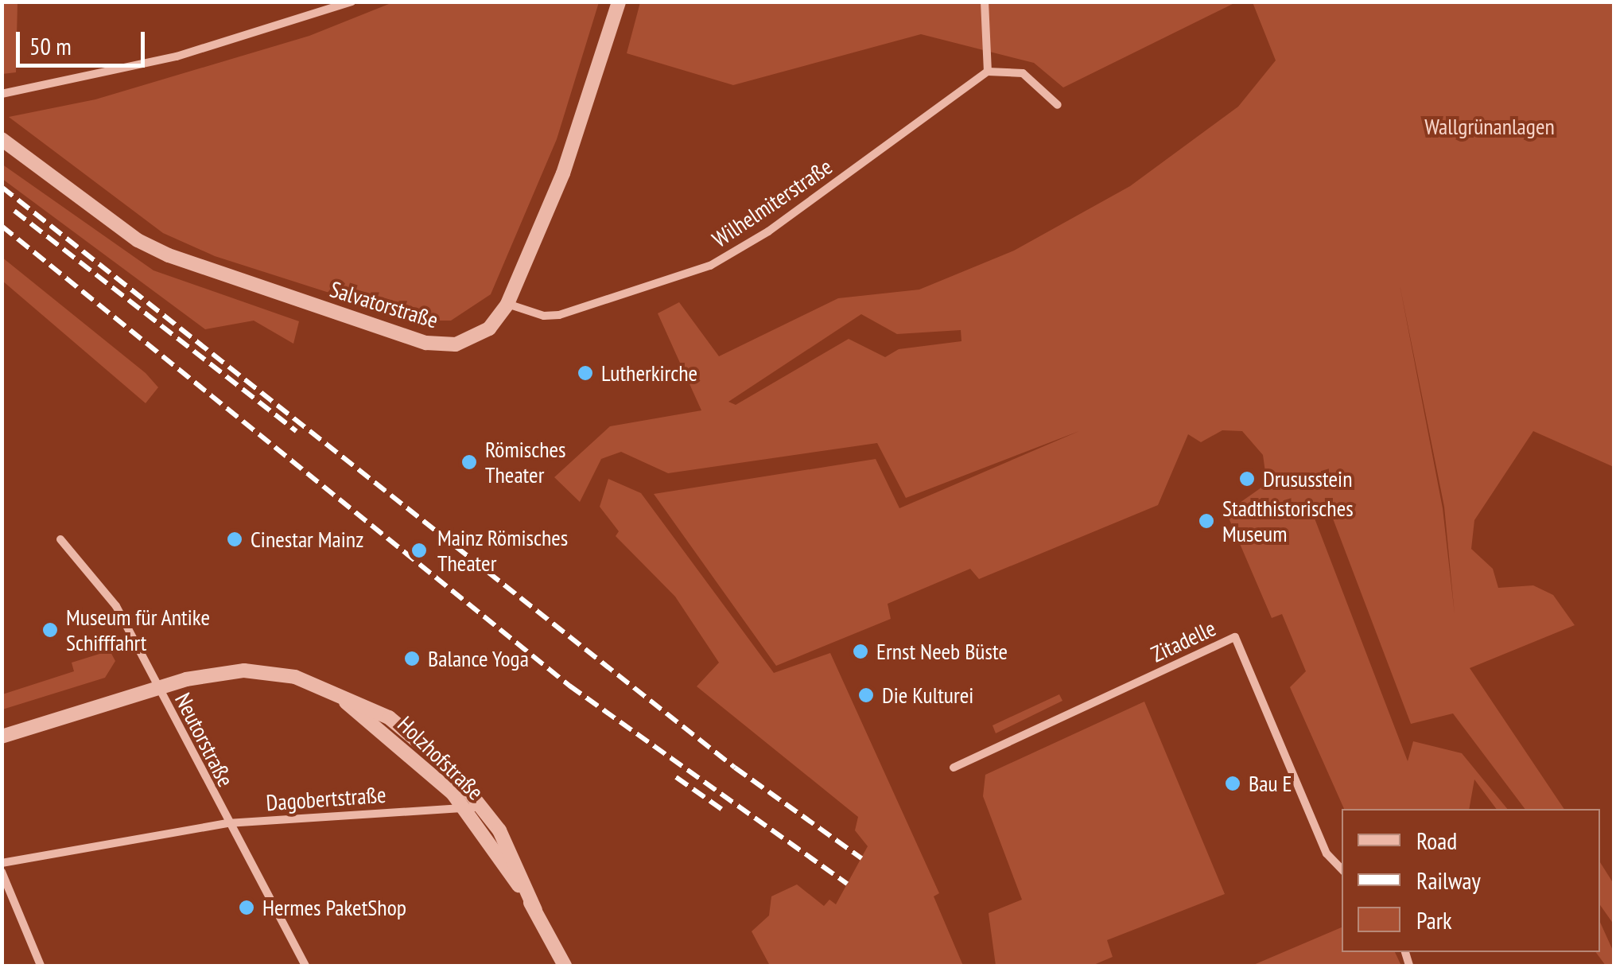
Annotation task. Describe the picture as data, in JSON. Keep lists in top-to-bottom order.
{
  "streets": {
    "street": [
      "Wilhelmiterstraße",
      "Salvatorstraße",
      "Zitadelle",
      "Neutorstraße",
      "Holzhofstraße",
      "Dagobertstraße"
    ]
  },
  "crossings": [
    ["Wilhelmiterstraße", "Salvatorstraße"],
    ["Neutorstraße", "Holzhofstraße"],
    ["Neutorstraße", "Dagobertstraße"],
    ["Holzhofstraße", "Dagobertstraße"]
  ],
  "parks": ["Wallgrünanlagen"],
  "places": [
    "Lutherkirche",
    "Römisches Theater",
    "Drususstein",
    "Stadthistorisches Museum",
    "Cinestar Mainz",
    "Mainz Römisches Theater",
    "Museum für Antike Schifffahrt",
    "Ernst Neeb Büste",
    "Balance Yoga",
    "Die Kulturei",
    "Bau E",
    "Hermes PaketShop"
  ],
  "legend": ["Road", "Railway", "Park"],
  "scale_bar": "50 m"
}
